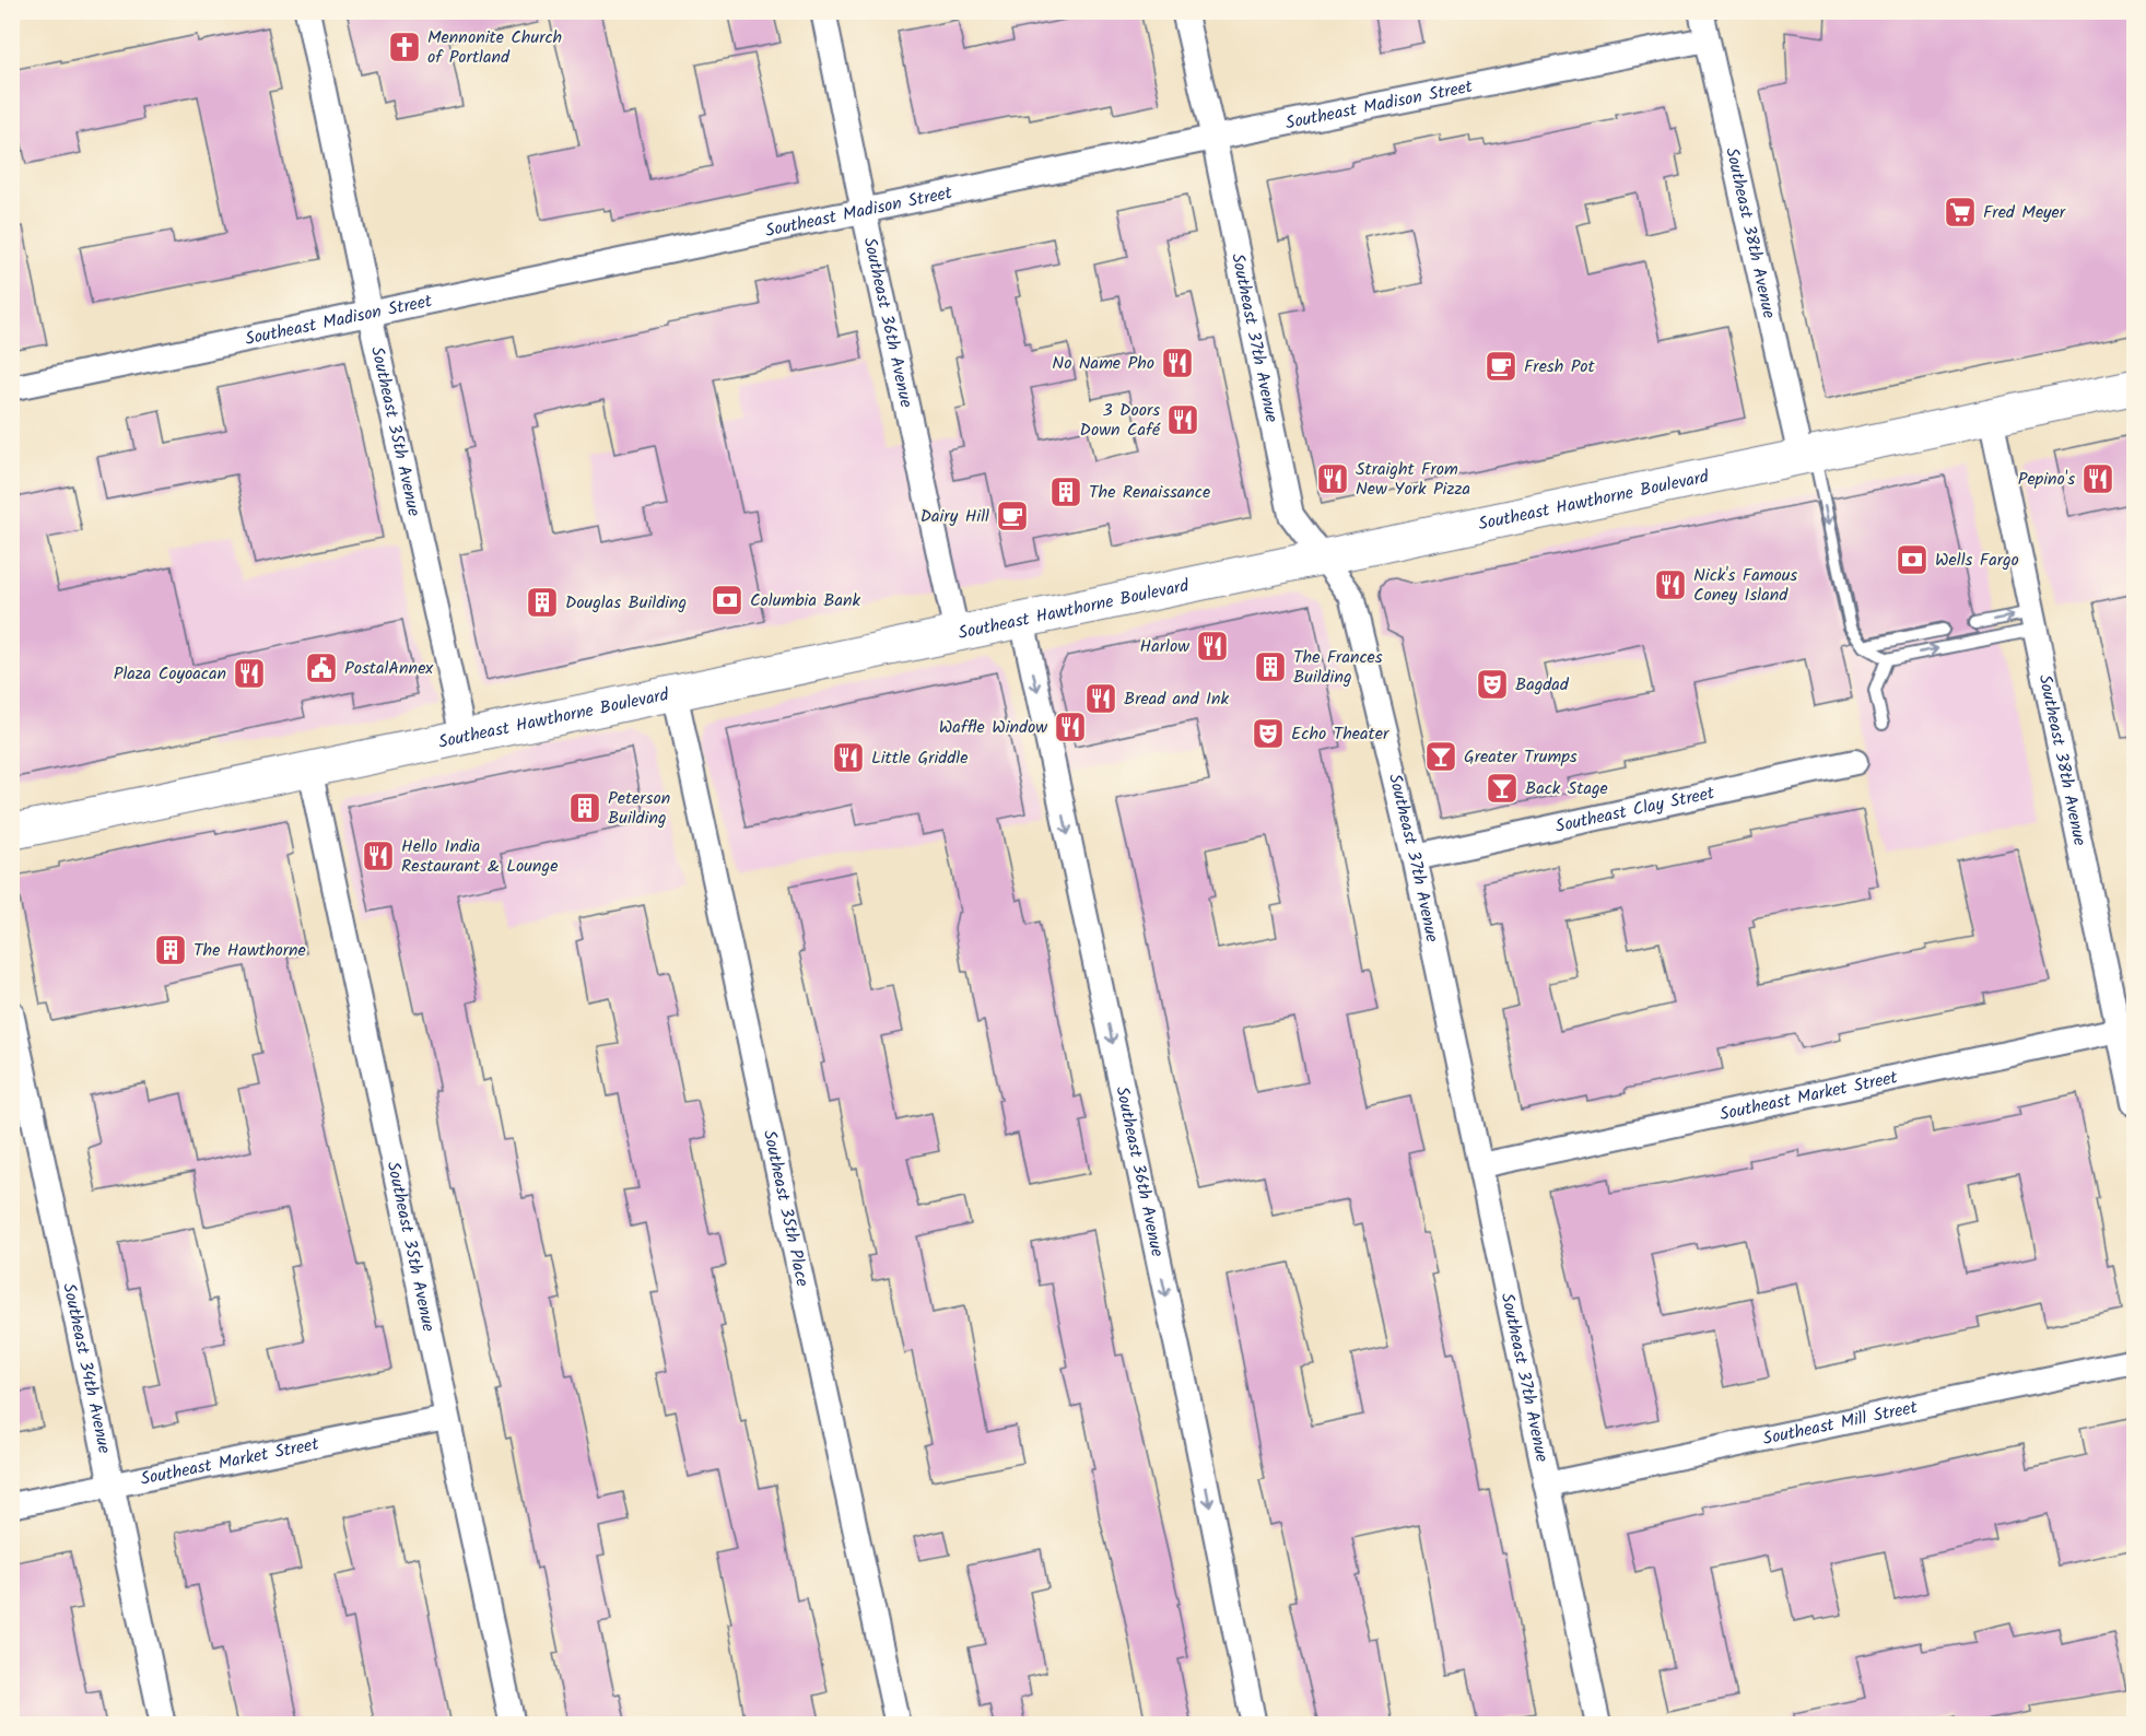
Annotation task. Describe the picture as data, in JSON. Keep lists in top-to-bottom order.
{
  "streets": {
    "main road": ["Southeast Hawthorne Boulevard"],
    "street": [
      "Southeast Madison Street",
      "Southeast 38th Avenue",
      "Southeast 36th Avenue",
      "Southeast 37th Avenue",
      "Southeast 35th Avenue",
      "Southeast Clay Street",
      "Southeast Market Street",
      "Southeast 35th Place",
      "Southeast 34th Avenue",
      "Southeast Mill Street"
    ]
  },
  "crossings": [
    ["Southeast Madison Street", "Southeast 38th Avenue"],
    ["Southeast Madison Street", "Southeast 36th Avenue"],
    ["Southeast Madison Street", "Southeast 37th Avenue"],
    ["Southeast Madison Street", "Southeast 35th Avenue"],
    ["Southeast 38th Avenue", "Southeast Hawthorne Boulevard"],
    ["Southeast 38th Avenue", "Southeast Market Street"],
    ["Southeast 36th Avenue", "Southeast Hawthorne Boulevard"],
    ["Southeast 37th Avenue", "Southeast Hawthorne Boulevard"],
    ["Southeast 37th Avenue", "Southeast Clay Street"],
    ["Southeast 37th Avenue", "Southeast Market Street"],
    ["Southeast 37th Avenue", "Southeast Mill Street"],
    ["Southeast 35th Avenue", "Southeast Hawthorne Boulevard"],
    ["Southeast 35th Avenue", "Southeast Market Street"],
    ["Southeast Hawthorne Boulevard", "Southeast 35th Place"],
    ["Southeast Market Street", "Southeast 34th Avenue"]
  ],
  "one_way": ["Southeast 36th Avenue"],
  "places": {
    "church": ["Mennonite Church of Portland"],
    "supermarket": ["Fred Meyer"],
    "restaurant": [
      "No Name Pho",
      "3 Doors Down Café",
      "Straight From New York Pizza",
      "Pepino's",
      "Nick's Famous Coney Island",
      "Harlow",
      "Plaza Coyoacan",
      "Bread and Ink",
      "Waffle Window",
      "Little Griddle",
      "Hello India Restaurant & Lounge"
    ],
    "cafe": ["Fresh Pot", "Dairy Hill"],
    "building": [
      "The Renaissance",
      "Douglas Building",
      "The Frances Building",
      "Peterson Building",
      "The Hawthorne"
    ],
    "bank": ["Wells Fargo", "Columbia Bank"],
    "public building": ["PostalAnnex"],
    "theatre": ["Bagdad", "Echo Theater"],
    "bar": ["Greater Trumps", "Back Stage"]
  }
}
